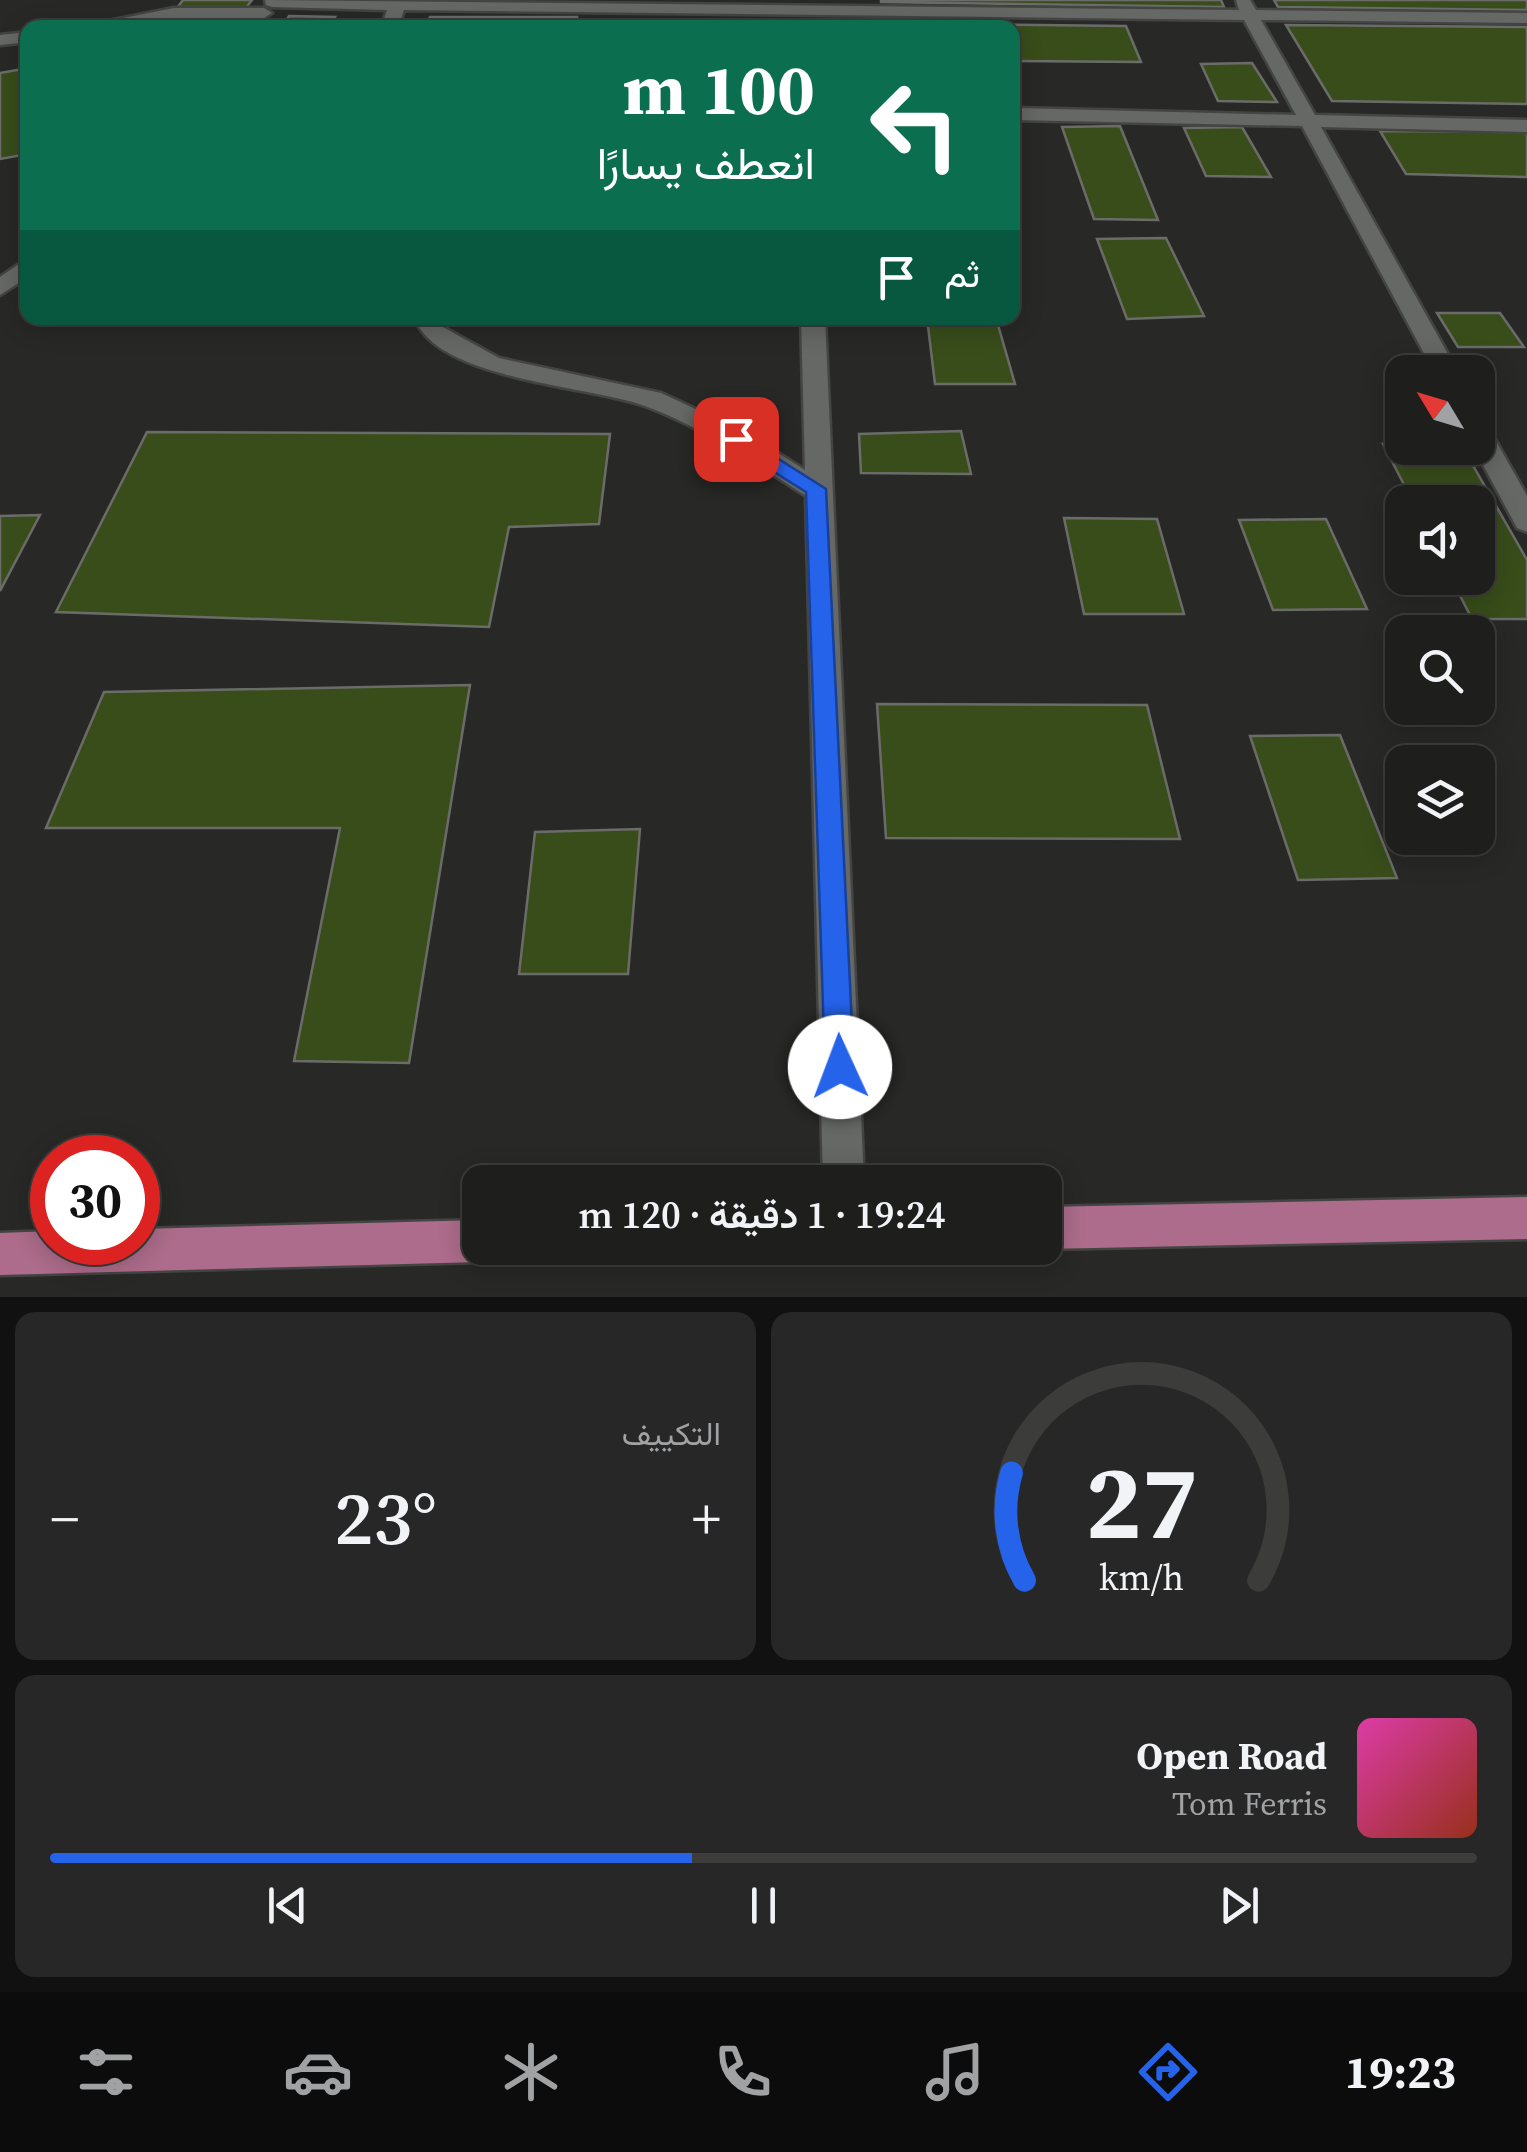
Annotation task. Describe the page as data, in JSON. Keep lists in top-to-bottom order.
{
  "north": "top left",
  "page": {
    "turn": ["100 m", "انعطف يسارًا"],
    "then": "ثم",
    "limit": "30",
    "trip": "19:24 · 1 دقيقة · 120 m",
    "tile": "التكييف",
    "heat": ["−", "23°", "+"],
    "song": ["Open Road", "Tom Ferris"],
    "tabs": "19:23",
    "gauge": ["27", "km/h"]
  }
}
